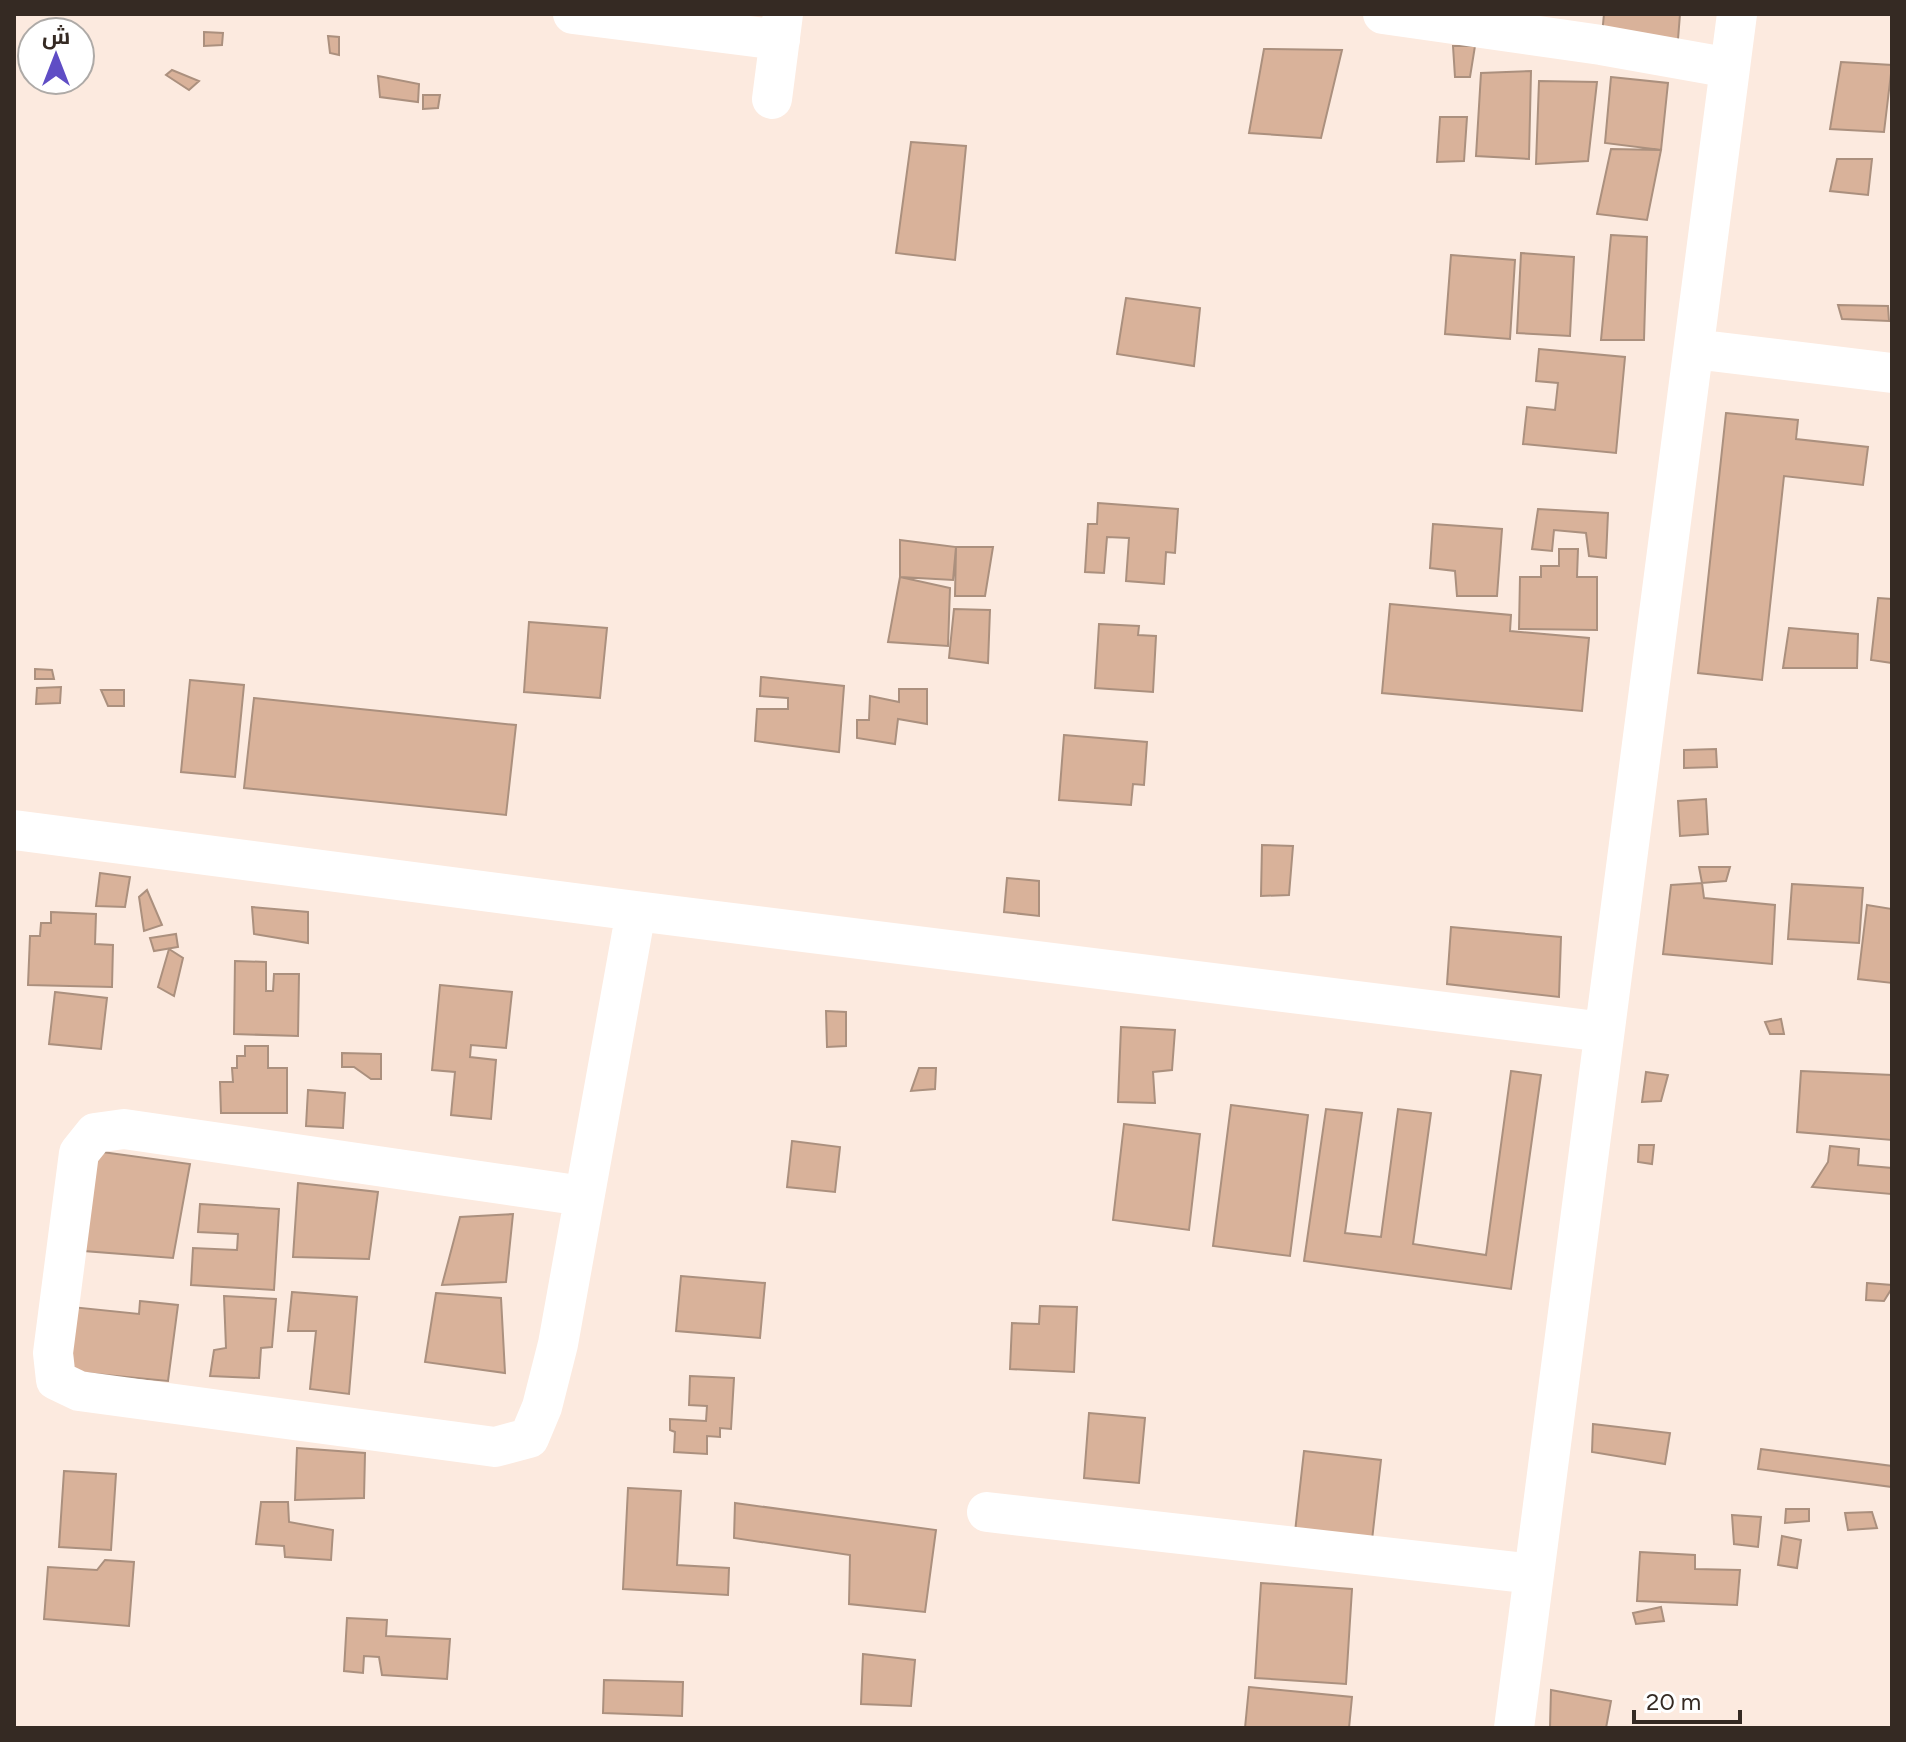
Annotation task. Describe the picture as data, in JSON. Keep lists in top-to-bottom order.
{
  "scale_bar": "20 m",
  "north": "top"
}
